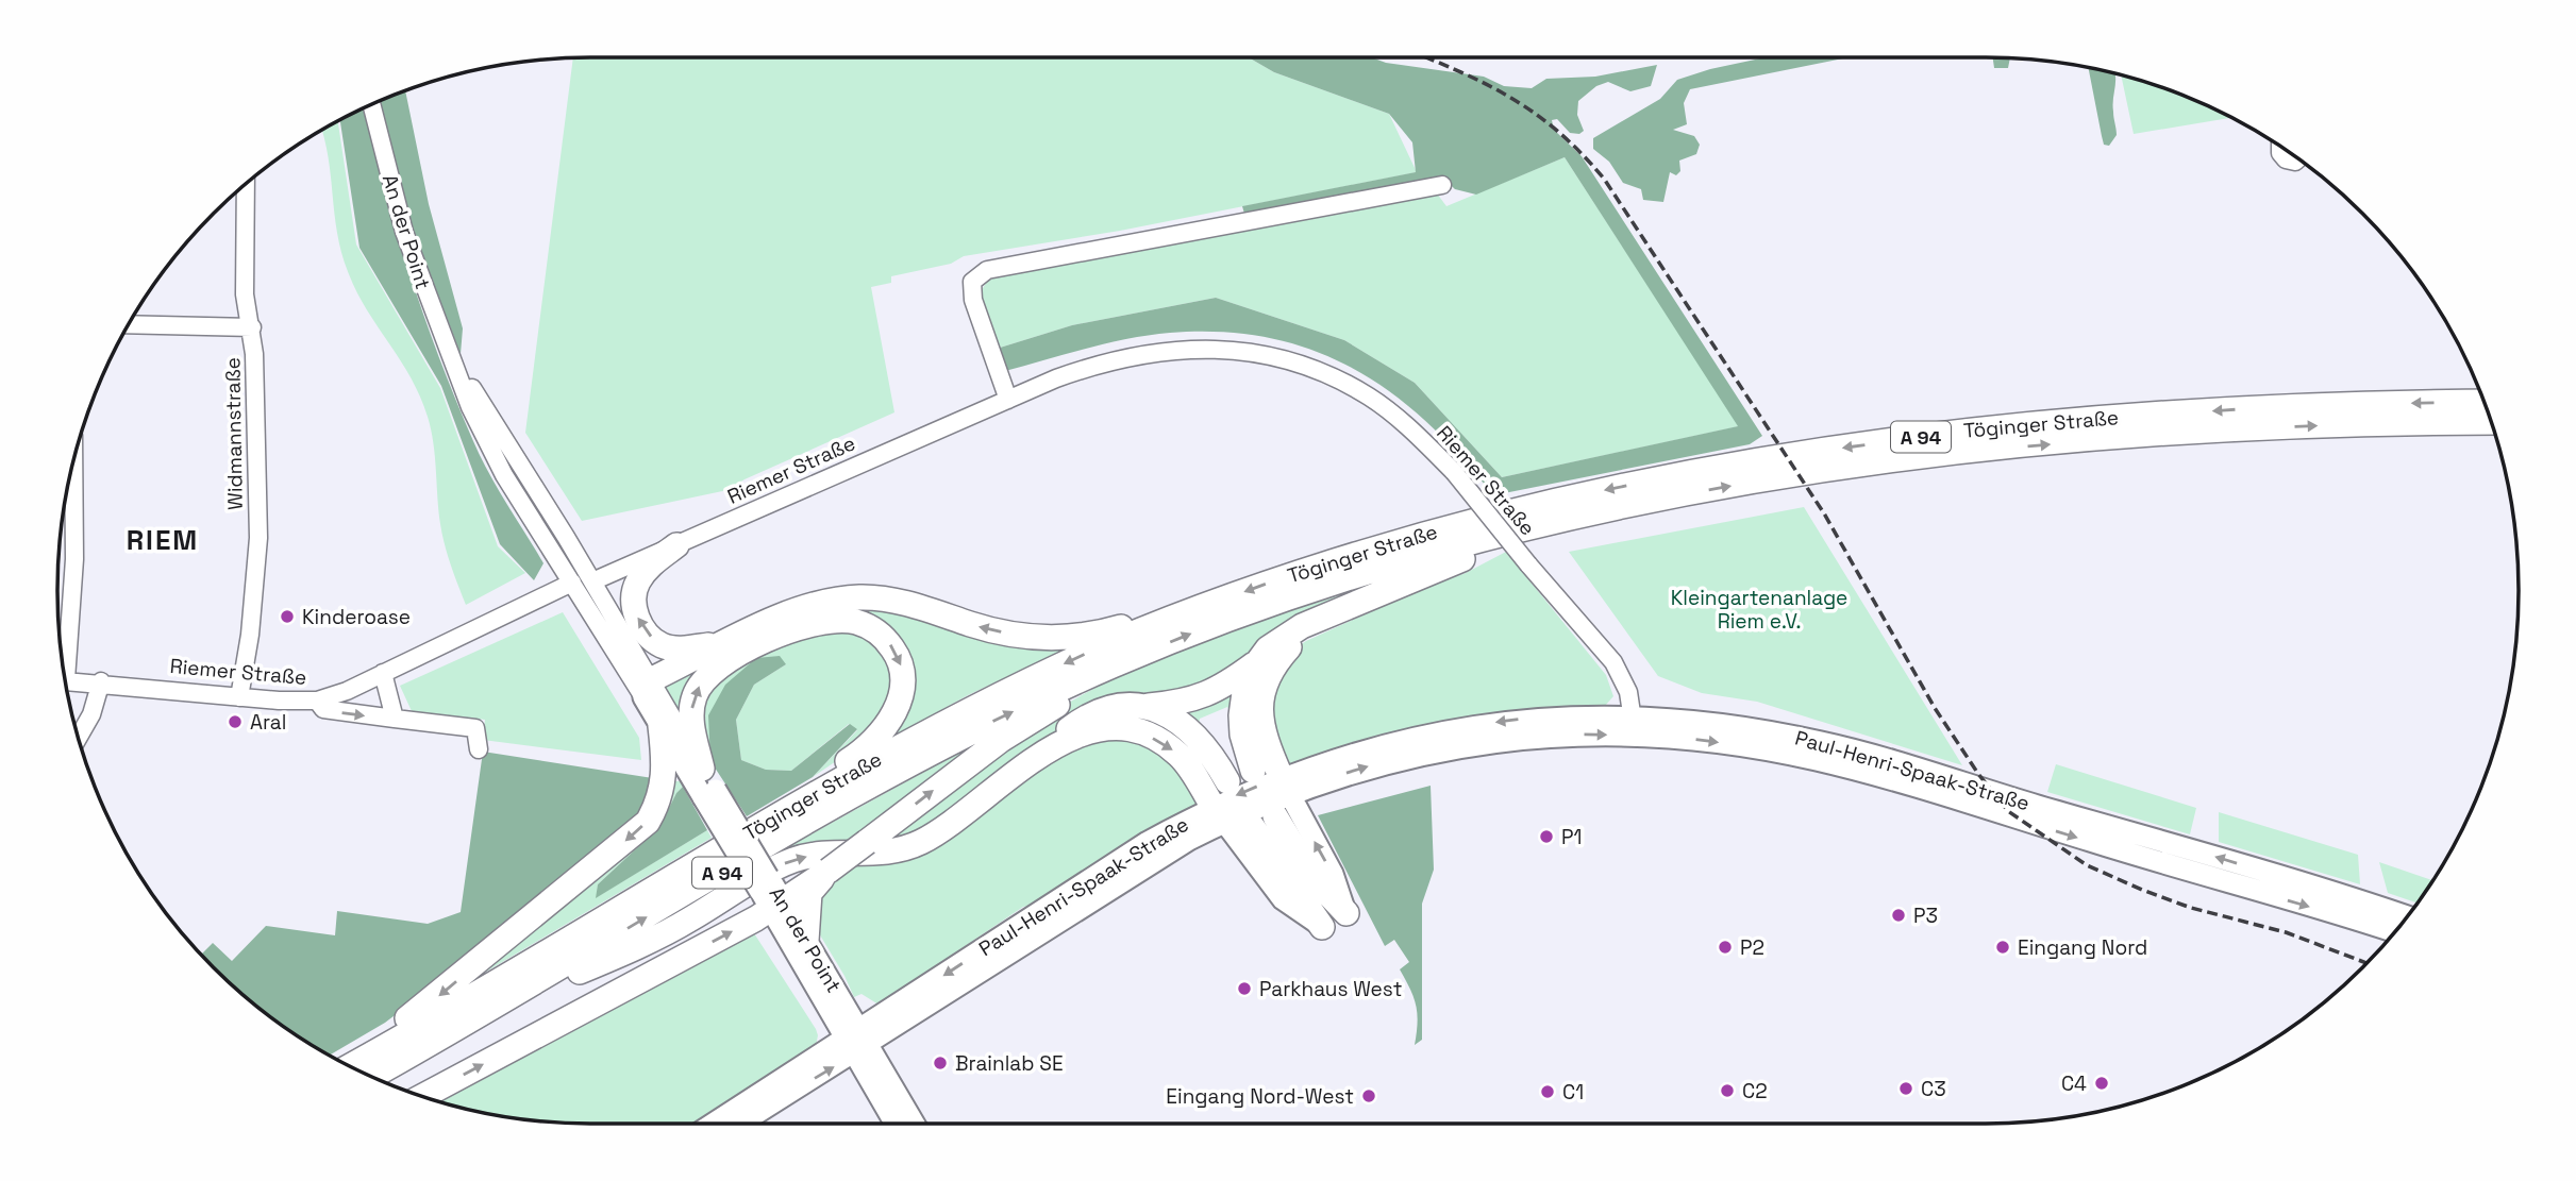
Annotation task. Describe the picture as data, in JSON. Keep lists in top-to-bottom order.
{
  "streets": {
    "highway": ["Töginger Straße", "A 94"],
    "main road": ["An der Point", "Paul-Henri-Spaak-Straße"],
    "street": ["Widmannstraße", "Riemer Straße"]
  },
  "crossings": [
    ["An der Point", "Riemer Straße"],
    ["An der Point", "Paul-Henri-Spaak-Straße"],
    ["Widmannstraße", "Riemer Straße"],
    ["Riemer Straße", "Paul-Henri-Spaak-Straße"]
  ],
  "districts": ["RIEM"],
  "parks": ["Kleingartenanlage Riem e.V."],
  "places": [
    "Kinderoase",
    "Aral",
    "P1",
    "P3",
    "P2",
    "Eingang Nord",
    "Parkhaus West",
    "Brainlab SE",
    "C4",
    "C3",
    "C2",
    "C1",
    "Eingang Nord-West"
  ]
}
